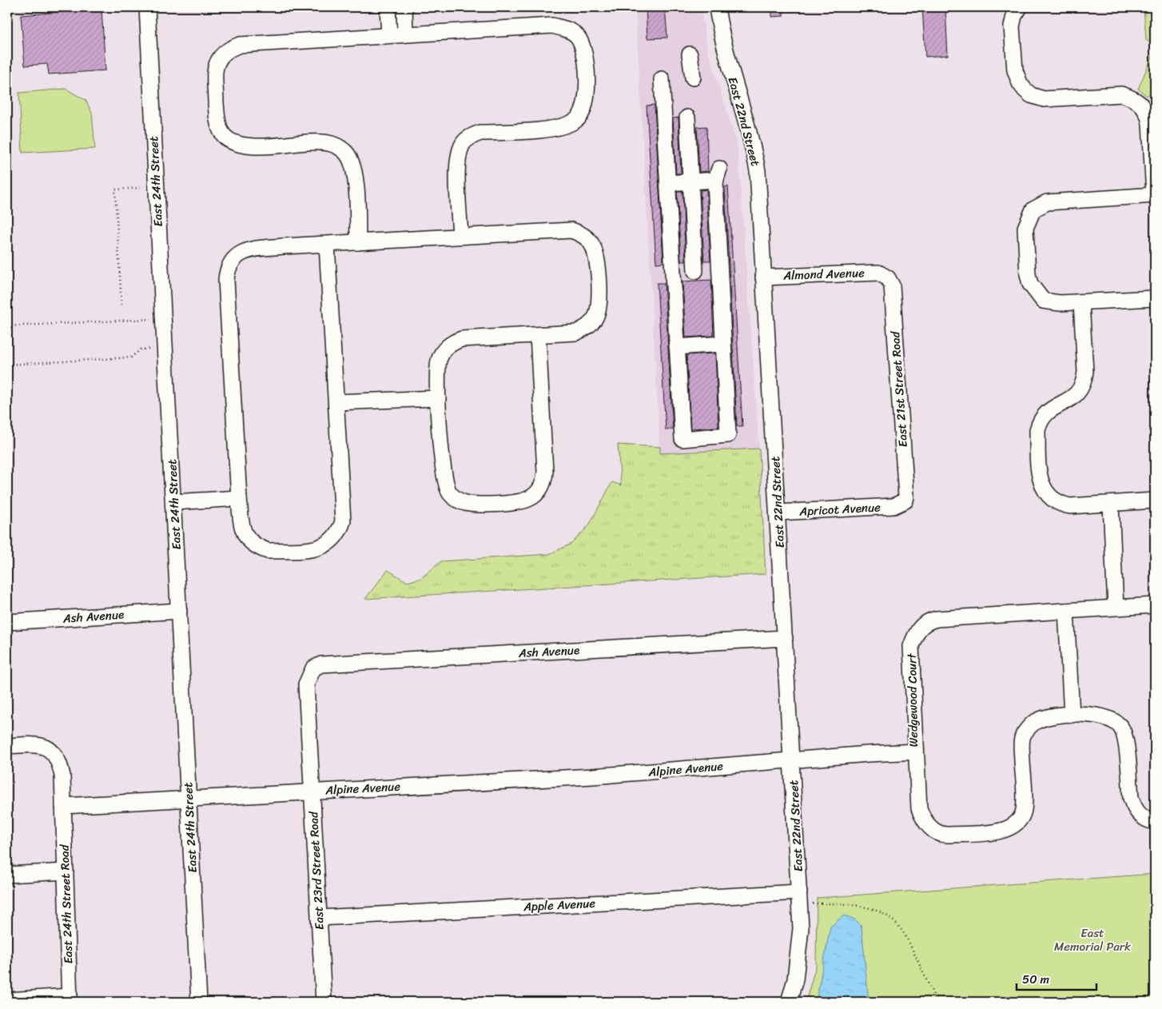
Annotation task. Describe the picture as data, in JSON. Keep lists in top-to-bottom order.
{
  "streets": {
    "street": [
      "East 22nd Street",
      "East 24th Street",
      "Almond Avenue",
      "East 21st Street Road",
      "Apricot Avenue",
      "Ash Avenue",
      "Wedgewood Court",
      "Alpine Avenue",
      "East 23rd Street Road",
      "East 24th Street Road",
      "Apple Avenue"
    ]
  },
  "crossings": [
    ["East 22nd Street", "Almond Avenue"],
    ["East 22nd Street", "Apricot Avenue"],
    ["East 22nd Street", "Ash Avenue"],
    ["East 22nd Street", "Wedgewood Court"],
    ["East 22nd Street", "Apple Avenue"],
    ["East 24th Street", "Ash Avenue"],
    ["East 24th Street", "Alpine Avenue"],
    ["Almond Avenue", "East 21st Street Road"],
    ["East 21st Street Road", "Apricot Avenue"],
    ["Ash Avenue", "East 23rd Street Road"],
    ["Wedgewood Court", "Alpine Avenue"],
    ["Alpine Avenue", "East 23rd Street Road"],
    ["Alpine Avenue", "East 24th Street Road"],
    ["East 23rd Street Road", "Apple Avenue"]
  ],
  "parks": ["East Memorial Park"],
  "scale_bar": "50 m"
}
